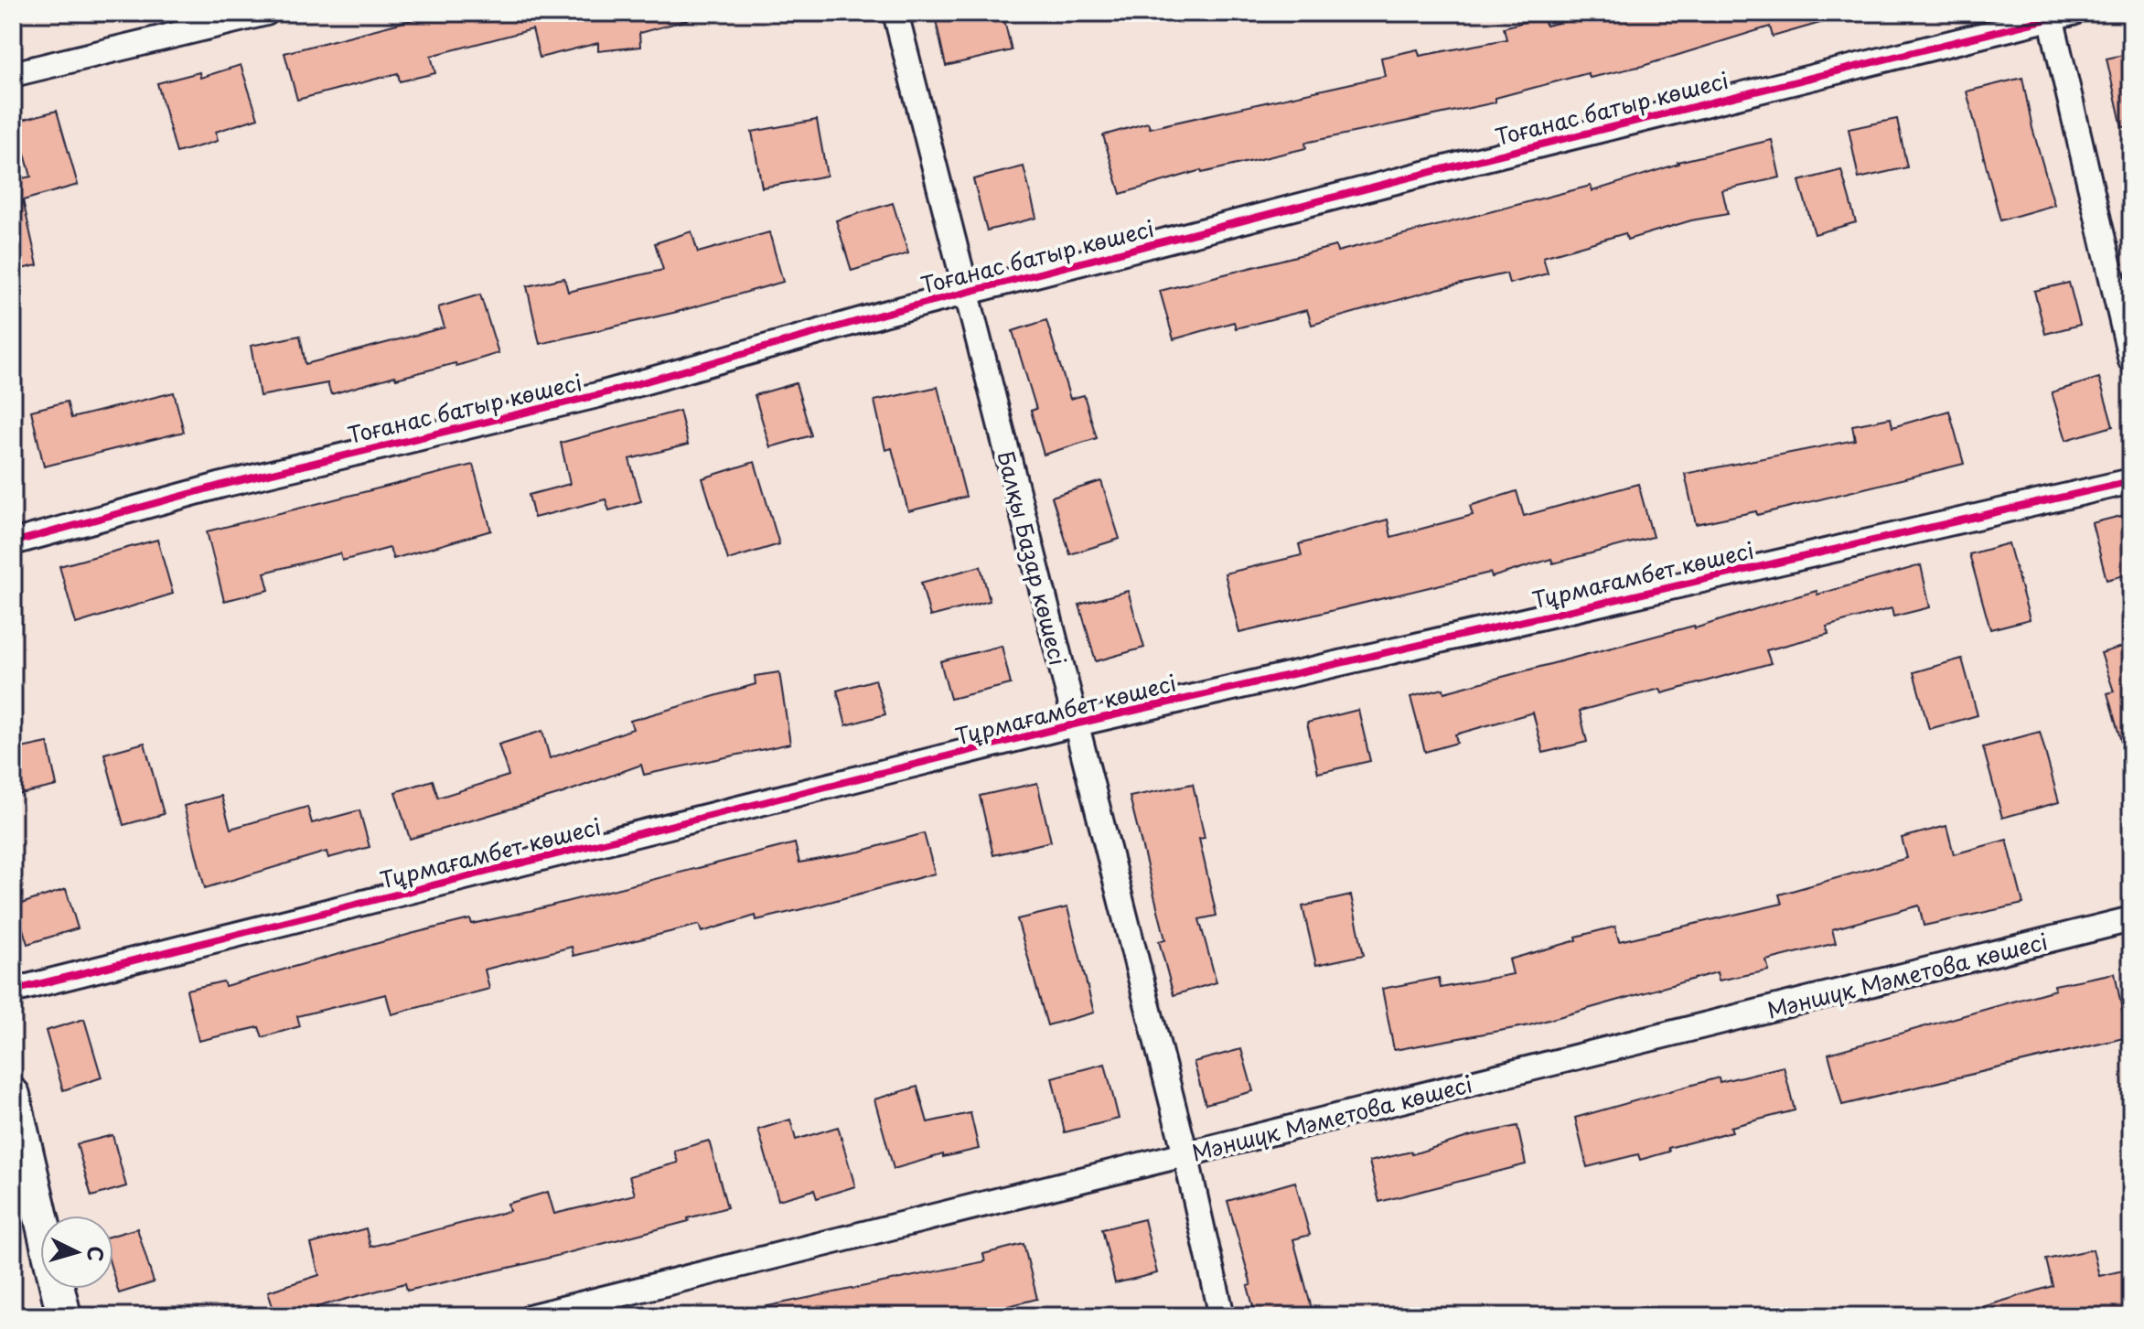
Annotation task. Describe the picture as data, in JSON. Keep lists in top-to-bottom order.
{
  "streets": {
    "street": [
      "Тоғанас батыр көшесі",
      "Балқы Базар көшесі",
      "Тұрмағамбет көшесі",
      "Мәншүк Мәметова көшесі"
    ]
  },
  "crossings": [
    ["Тоғанас батыр көшесі", "Балқы Базар көшесі"],
    ["Балқы Базар көшесі", "Тұрмағамбет көшесі"],
    ["Балқы Базар көшесі", "Мәншүк Мәметова көшесі"]
  ],
  "north": "right"
}
